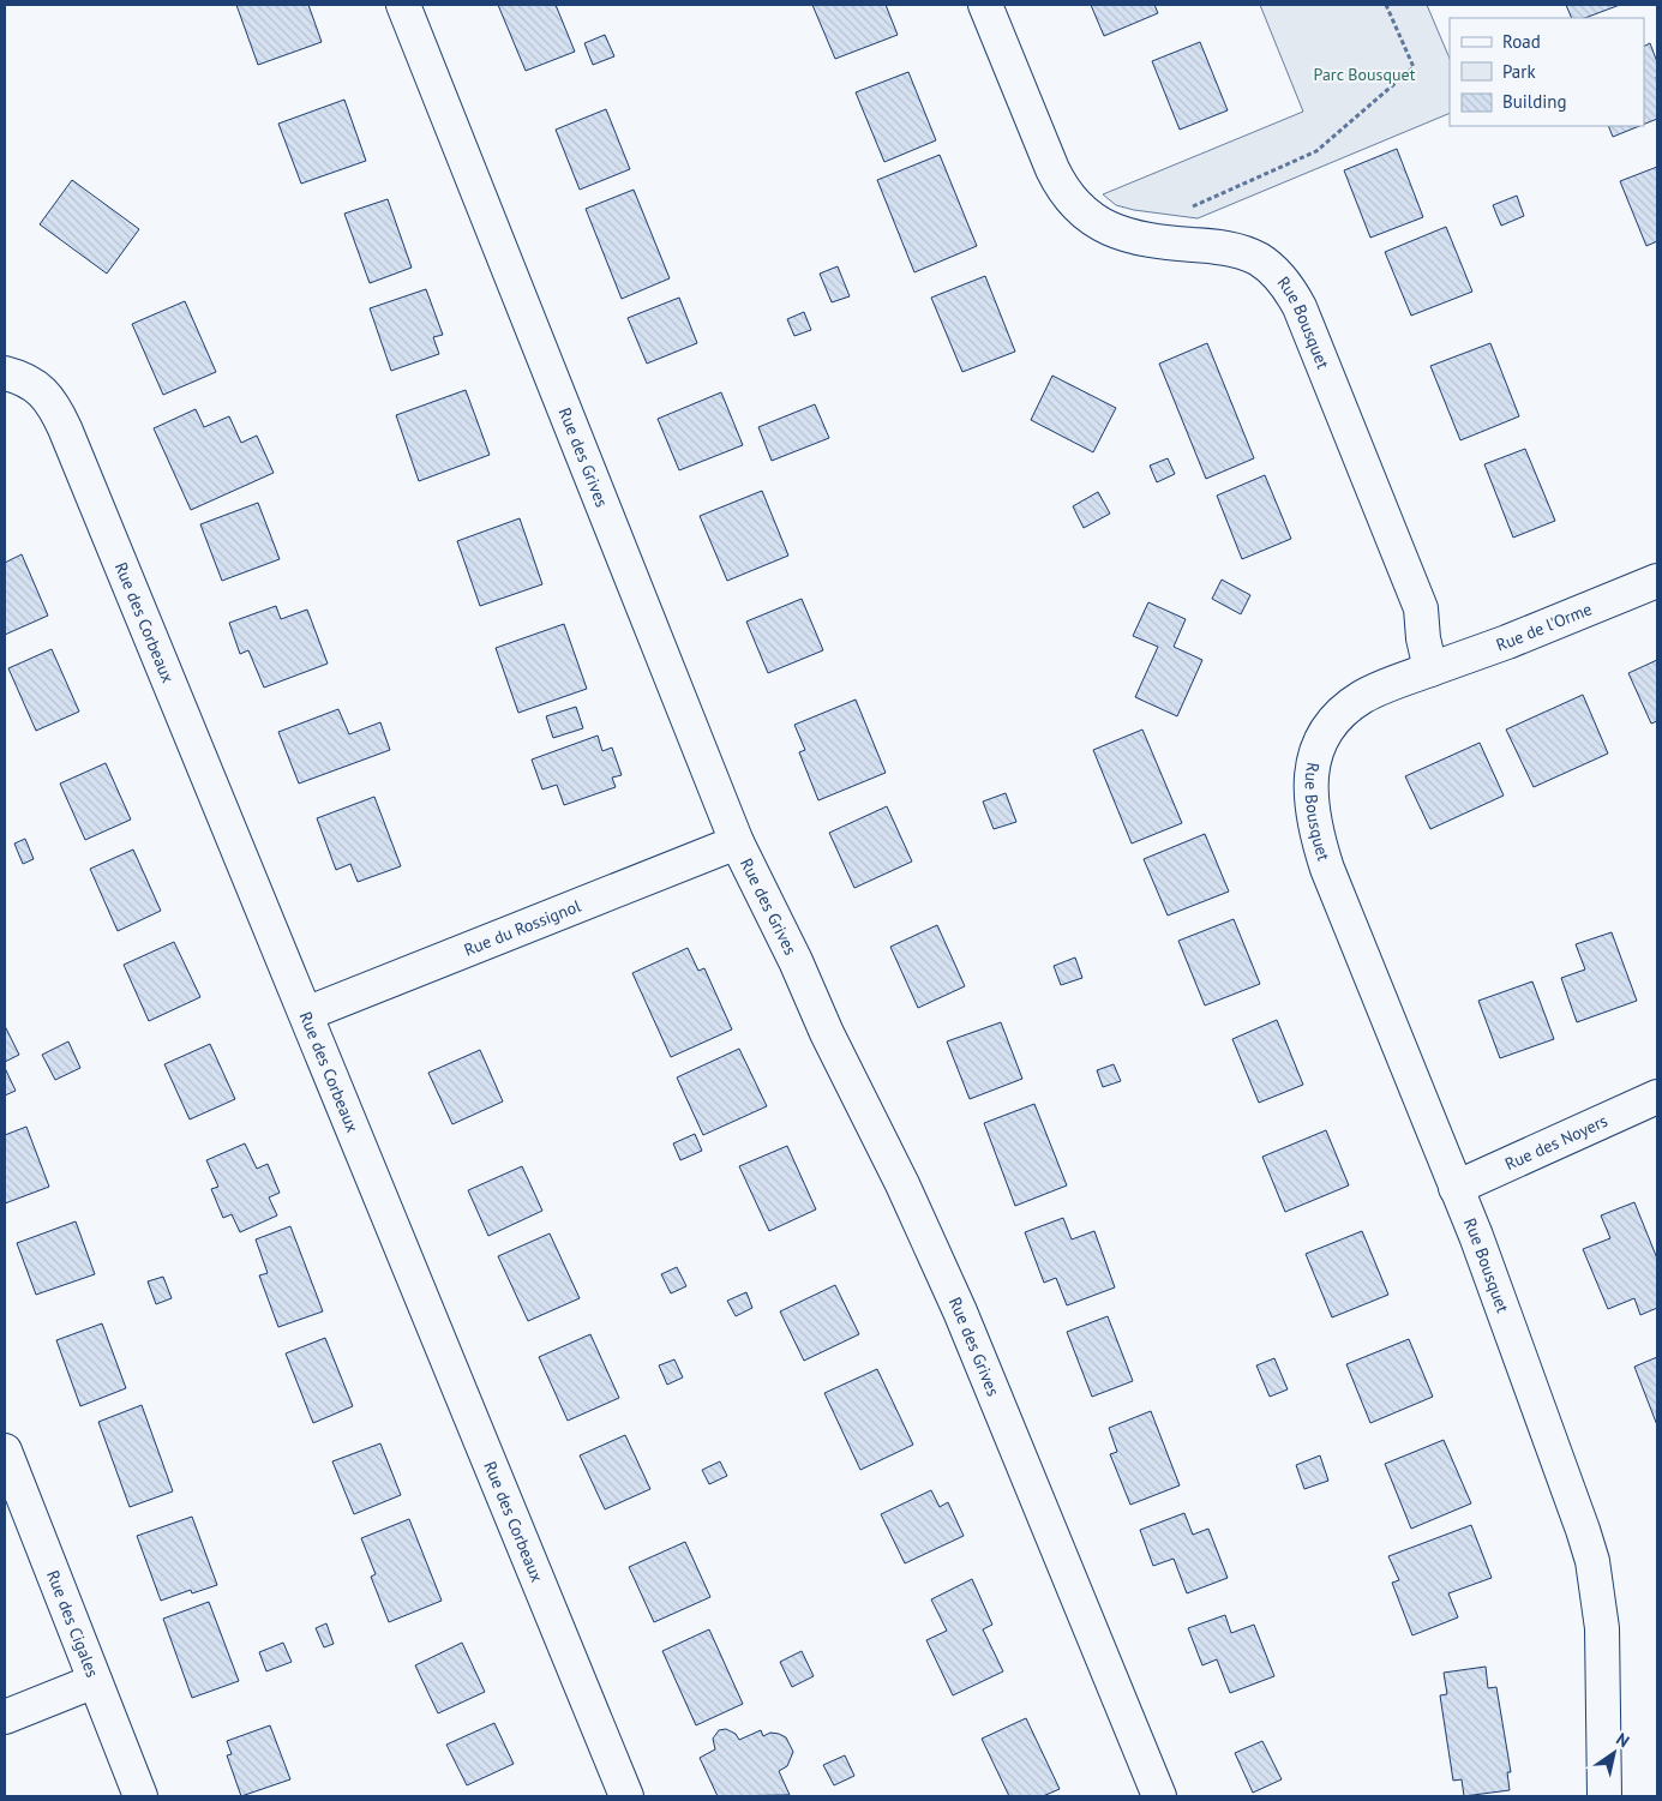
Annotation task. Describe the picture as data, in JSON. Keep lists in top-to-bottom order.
{
  "streets": {
    "street": [
      "Rue Bousquet",
      "Rue des Grives",
      "Rue des Corbeaux",
      "Rue de l'Orme",
      "Rue du Rossignol",
      "Rue des Noyers",
      "Rue des Cigales"
    ]
  },
  "crossings": [
    ["Rue Bousquet", "Rue de l'Orme"],
    ["Rue Bousquet", "Rue des Noyers"],
    ["Rue des Grives", "Rue du Rossignol"],
    ["Rue des Corbeaux", "Rue du Rossignol"]
  ],
  "parks": ["Parc Bousquet"],
  "legend": ["Road", "Park", "Building"],
  "north": "top right"
}
